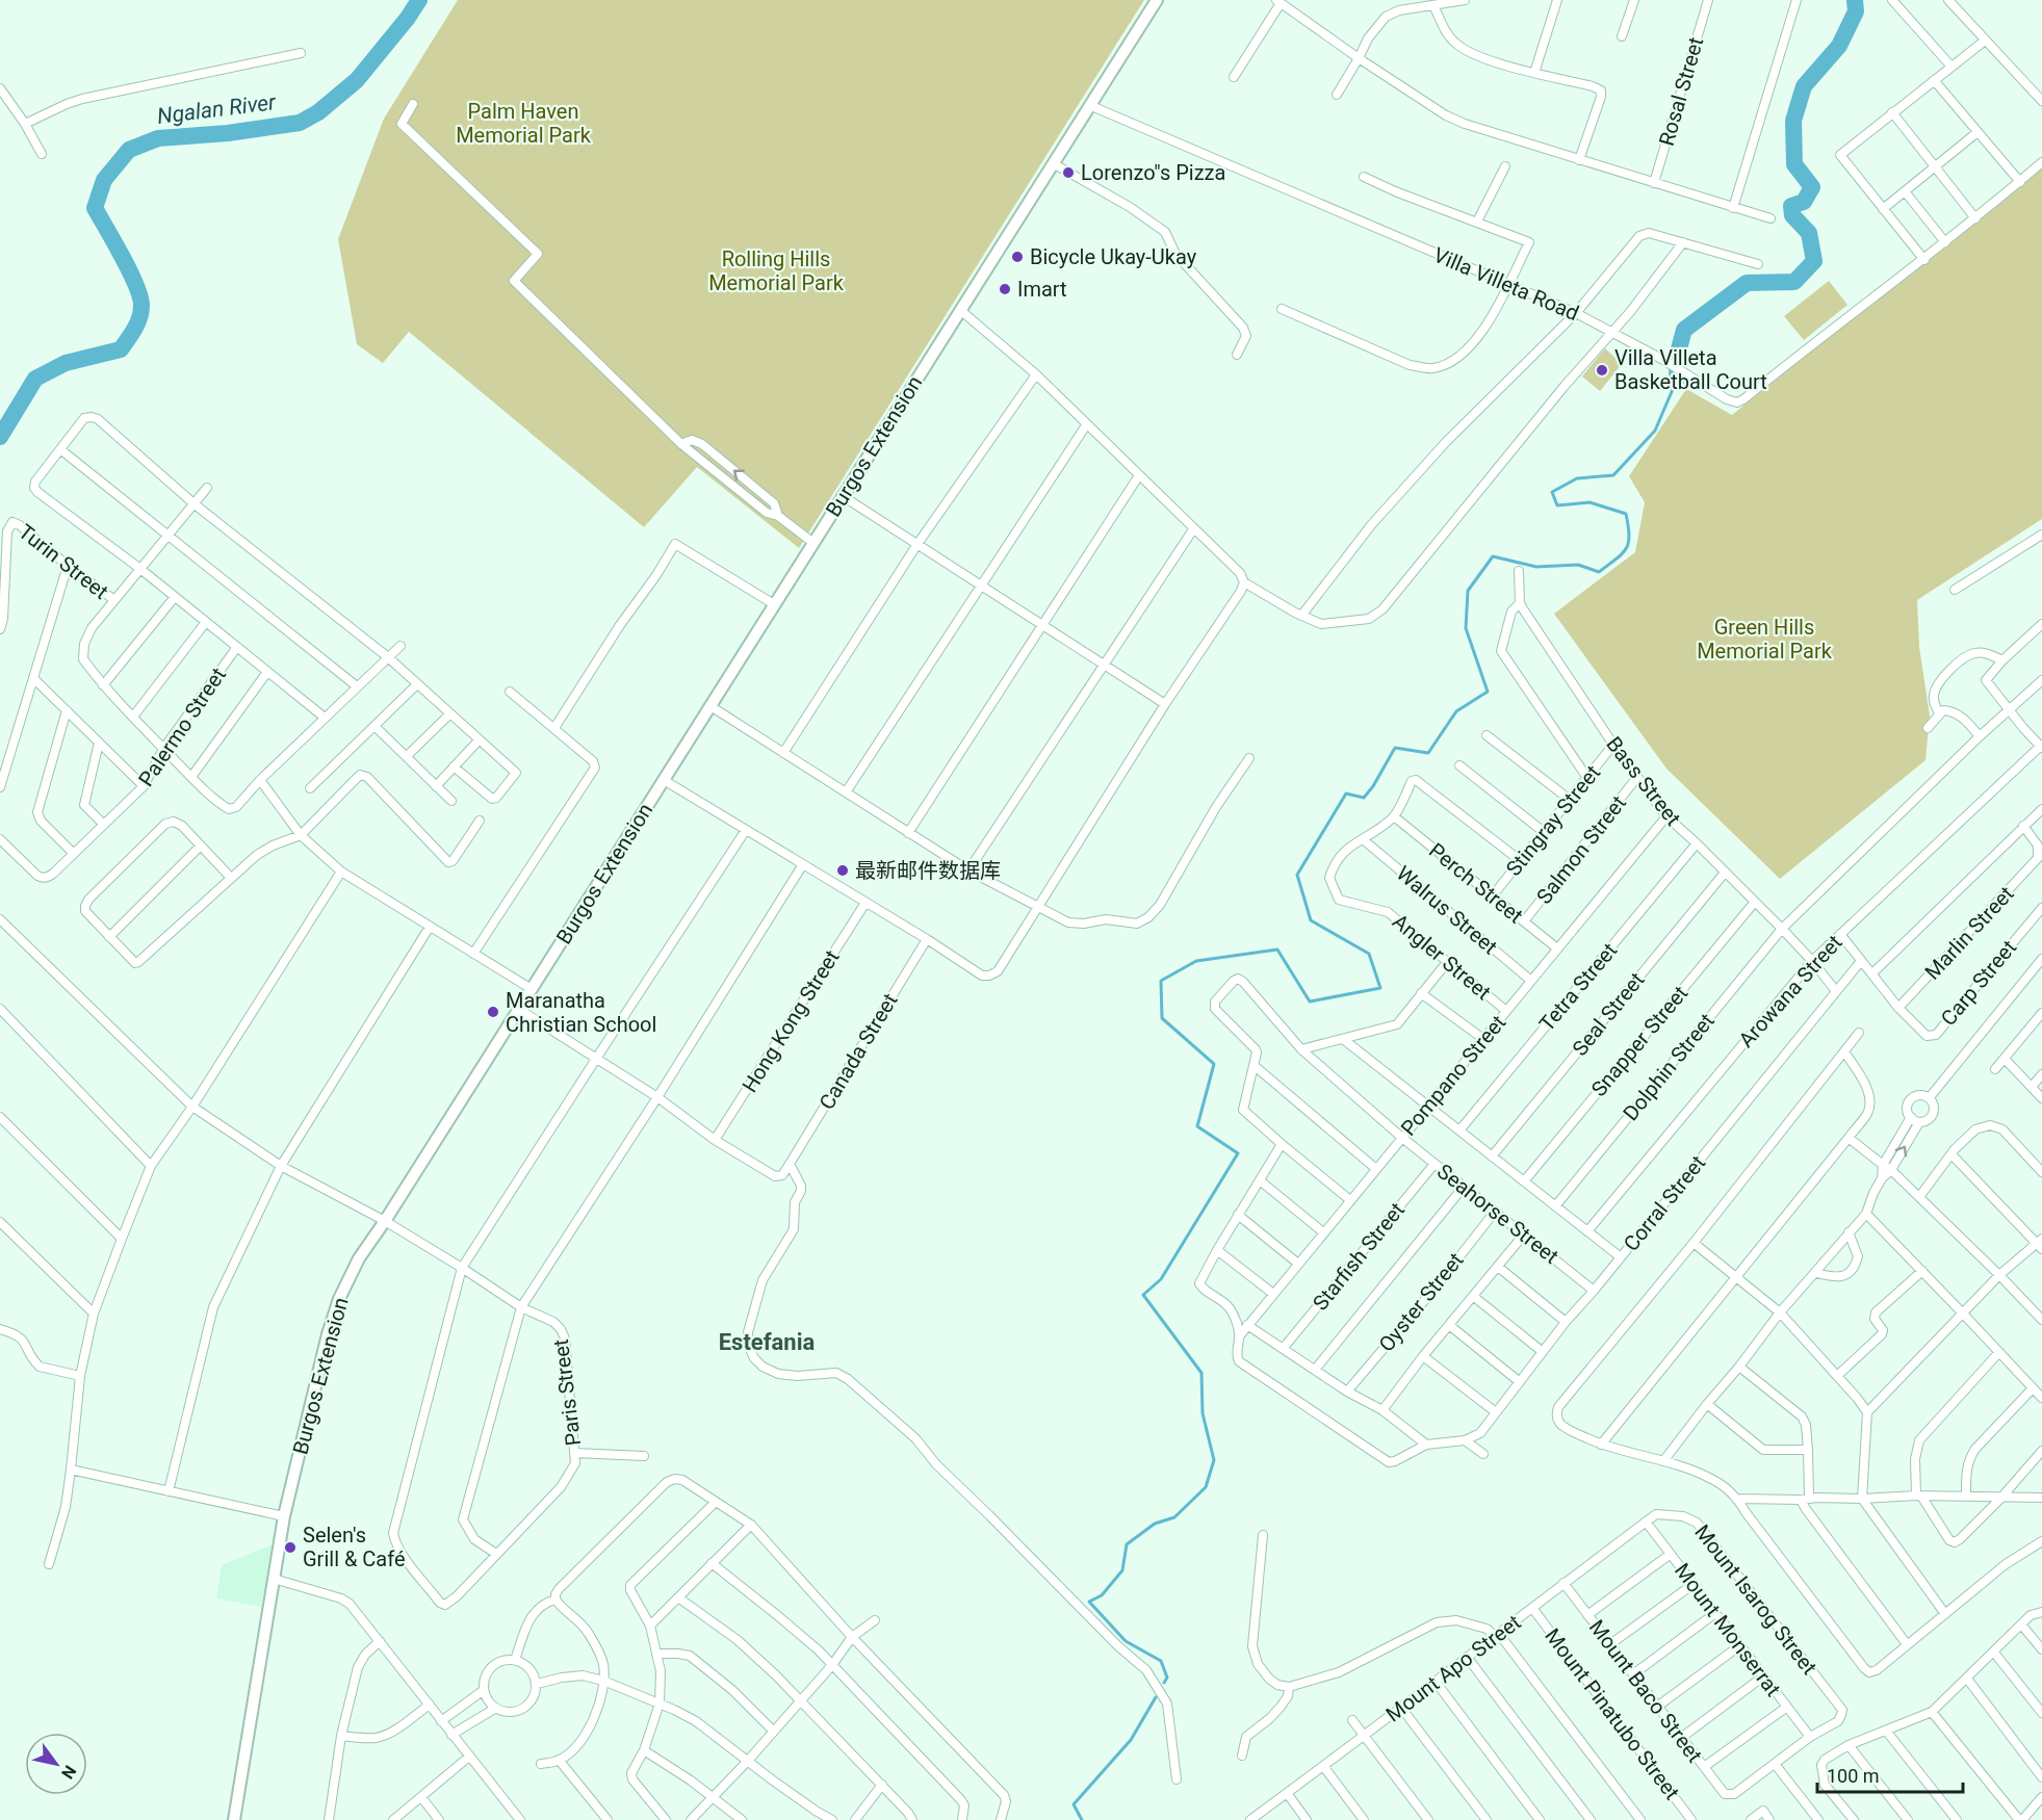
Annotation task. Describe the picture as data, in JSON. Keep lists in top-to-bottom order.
{
  "streets": {
    "main road": ["Burgos Extension"],
    "street": [
      "Rosal Street",
      "Villa Villeta Road",
      "Turin Street",
      "Palermo Street",
      "Bass Street",
      "Stingray Street",
      "Salmon Street",
      "Perch Street",
      "Walrus Street",
      "Marlin Street",
      "Angler Street",
      "Carp Street",
      "Tetra Street",
      "Arowana Street",
      "Seal Street",
      "Hong Kong Street",
      "Snapper Street",
      "Canada Street",
      "Dolphin Street",
      "Pompano Street",
      "Corral Street",
      "Seahorse Street",
      "Starfish Street",
      "Oyster Street",
      "Paris Street",
      "Mount Isarog Street",
      "Mount Monserrat",
      "Mount Apo Street",
      "Mount Baco Street",
      "Mount Pinatubo Street"
    ]
  },
  "crossings": [
    ["Villa Villeta Road", "Burgos Extension"],
    ["Burgos Extension", "Paris Street"],
    ["Bass Street", "Stingray Street"],
    ["Bass Street", "Salmon Street"],
    ["Bass Street", "Tetra Street"],
    ["Bass Street", "Arowana Street"],
    ["Bass Street", "Seal Street"],
    ["Bass Street", "Snapper Street"],
    ["Bass Street", "Dolphin Street"],
    ["Bass Street", "Pompano Street"],
    ["Bass Street", "Corral Street"],
    ["Stingray Street", "Perch Street"],
    ["Salmon Street", "Perch Street"],
    ["Perch Street", "Pompano Street"],
    ["Walrus Street", "Angler Street"],
    ["Walrus Street", "Pompano Street"],
    ["Marlin Street", "Carp Street"],
    ["Angler Street", "Pompano Street"],
    ["Carp Street", "Arowana Street"],
    ["Carp Street", "Corral Street"],
    ["Pompano Street", "Seahorse Street"],
    ["Corral Street", "Seahorse Street"],
    ["Seahorse Street", "Starfish Street"],
    ["Seahorse Street", "Oyster Street"],
    ["Mount Isarog Street", "Mount Monserrat"],
    ["Mount Isarog Street", "Mount Apo Street"],
    ["Mount Monserrat", "Mount Apo Street"],
    ["Mount Apo Street", "Mount Baco Street"],
    ["Mount Apo Street", "Mount Pinatubo Street"]
  ],
  "districts": ["Estefania"],
  "water": ["Ngalan River"],
  "parks": ["Palm Haven Memorial Park", "Rolling Hills Memorial Park", "Green Hills Memorial Park"],
  "places": [
    "Lorenzo\"s Pizza",
    "Bicycle Ukay-Ukay",
    "Imart",
    "Villa Villeta Basketball Court",
    "最新邮件数据库",
    "Maranatha Christian School",
    "Selen's Grill & Café"
  ],
  "scale_bar": "100 m",
  "north": "bottom right"
}
